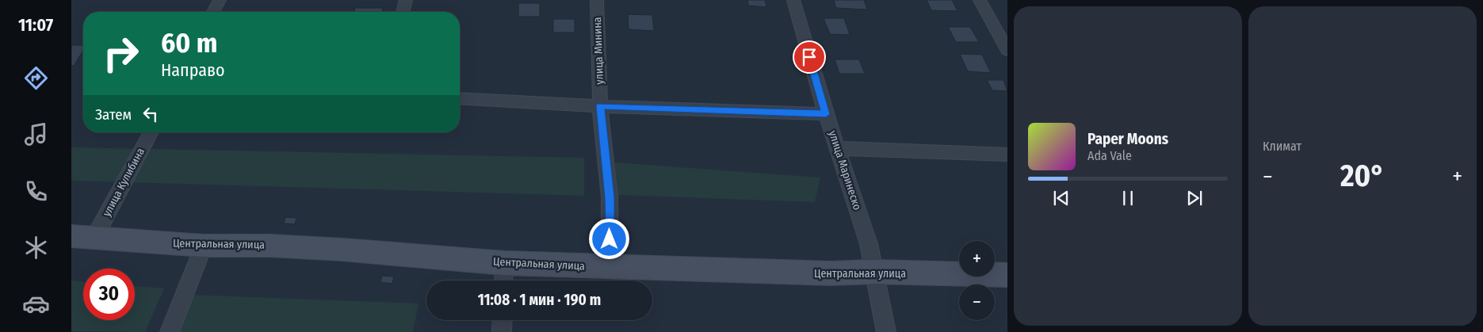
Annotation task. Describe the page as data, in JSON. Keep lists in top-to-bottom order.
{
  "streets": {
    "main road": ["Центральная улица"],
    "street": ["улица Минина", "улица Маринеско", "улица Кулибина"]
  },
  "crossings": [
    ["улица Минина", "Центральная улица"],
    ["улица Маринеско", "Центральная улица"],
    ["улица Кулибина", "Центральная улица"]
  ],
  "page": {
    "tabs": "11:07",
    "tile": "Климат",
    "turn": ["60 m", "Направо"],
    "then": "Затем",
    "song": ["Paper Moons", "Ada Vale"],
    "heat": ["−", "20°", "+"],
    "map_buttons": ["+", "−"],
    "limit": "30",
    "trip": "11:08 · 1 мин · 190 m"
  }
}
